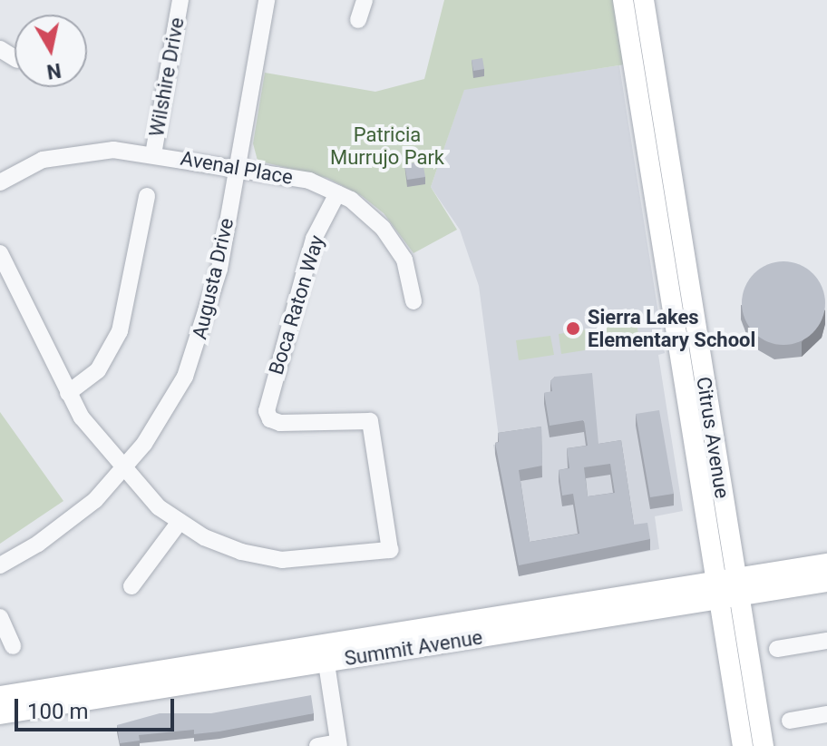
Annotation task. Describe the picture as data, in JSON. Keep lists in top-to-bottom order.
{
  "streets": {
    "main road": ["Citrus Avenue", "Summit Avenue"],
    "street": [
      "Wilshire Drive",
      "Avenal Place",
      "Augusta Drive",
      "Boca Raton Way"
    ]
  },
  "crossings": [
    ["Wilshire Drive", "Avenal Place"],
    ["Avenal Place", "Augusta Drive"],
    ["Avenal Place", "Boca Raton Way"],
    ["Citrus Avenue", "Summit Avenue"]
  ],
  "parks": ["Patricia Murrujo Park"],
  "places": ["Sierra Lakes Elementary School"],
  "scale_bar": "100 m",
  "north": "bottom"
}
